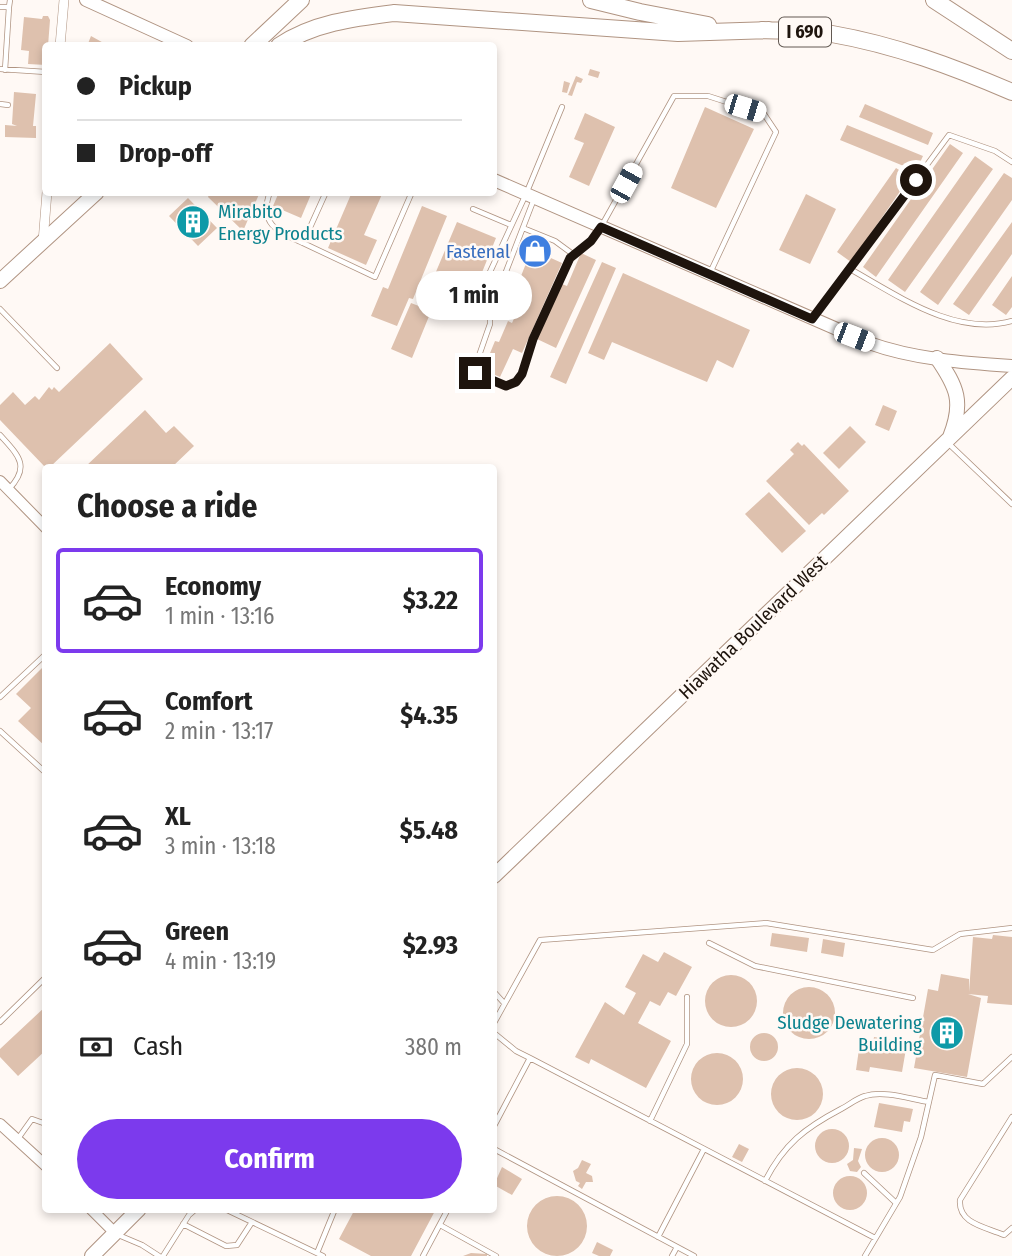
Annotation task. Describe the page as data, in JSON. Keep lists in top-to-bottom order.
{
  "streets": {
    "highway": ["I 690"],
    "main road": ["Hiawatha Boulevard West"]
  },
  "places": {
    "building": ["Mirabito Energy Products", "Sludge Dewatering Building"],
    "shop": ["Fastenal"]
  },
  "page": {
    "banner": ["Pickup", "Drop-off"],
    "bubble": "1 min",
    "heading": "Choose a ride",
    "list": [
      {
        "name": "Economy",
        "note": "1 min · 13:16",
        "value": "$3.22"
      },
      {
        "name": "Comfort",
        "note": "2 min · 13:17",
        "value": "$4.35"
      },
      {
        "name": "XL",
        "note": "3 min · 13:18",
        "value": "$5.48"
      },
      {
        "name": "Green",
        "note": "4 min · 13:19",
        "value": "$2.93"
      }
    ],
    "pay": ["Cash", "380 m"],
    "buttons": "Confirm"
  }
}
